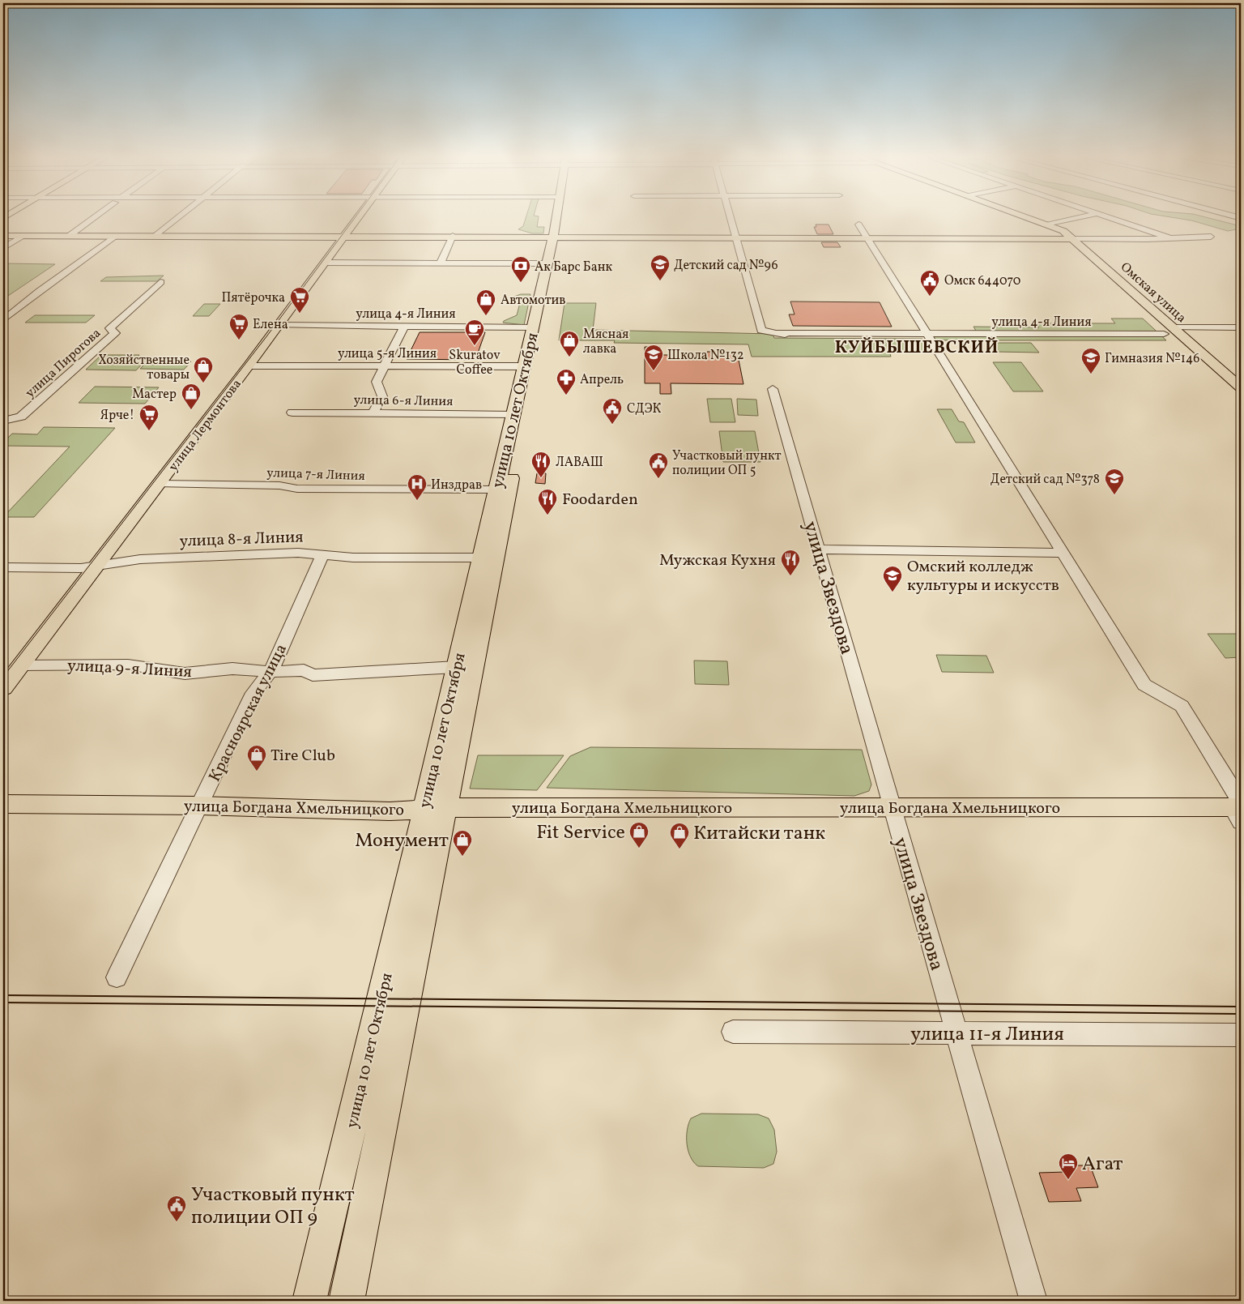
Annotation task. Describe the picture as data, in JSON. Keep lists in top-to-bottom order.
{
  "streets": {
    "main road": [
      "Омская улица",
      "улица 10 лет Октября",
      "улица Лермонтова",
      "улица Богдана Хмельницкого"
    ],
    "street": [
      "улица 4-я Линия",
      "улица 5-я Линия",
      "улица Пирогова",
      "улица 6-я Линия",
      "улица 7-я Линия",
      "улица 8-я Линия",
      "улица Звездова",
      "улица 9-я Линия",
      "Красноярская улица",
      "улица 11-я Линия"
    ]
  },
  "crossings": [
    ["Омская улица", "улица 4-я Линия"],
    ["улица 4-я Линия", "улица 10 лет Октября"],
    ["улица 4-я Линия", "улица Лермонтова"],
    ["улица 5-я Линия", "улица 10 лет Октября"],
    ["улица 5-я Линия", "улица Лермонтова"],
    ["улица 6-я Линия", "улица 10 лет Октября"],
    ["улица 10 лет Октября", "улица 7-я Линия"],
    ["улица 10 лет Октября", "улица 8-я Линия"],
    ["улица 10 лет Октября", "улица 9-я Линия"],
    ["улица 10 лет Октября", "улица Богдана Хмельницкого"],
    ["улица Лермонтова", "улица 7-я Линия"],
    ["улица Лермонтова", "улица 8-я Линия"],
    ["улица Лермонтова", "улица 9-я Линия"],
    ["улица 8-я Линия", "Красноярская улица"],
    ["улица Звездова", "улица Богдана Хмельницкого"],
    ["улица Звездова", "улица 11-я Линия"],
    ["улица 9-я Линия", "Красноярская улица"],
    ["Красноярская улица", "улица Богдана Хмельницкого"]
  ],
  "districts": ["КУЙБЫШЕВСКИЙ"],
  "places": {
    "school or university": [
      "Детский сад №96",
      "Школа №132",
      "Гимназия №146",
      "Детский сад №378",
      "Омский колледж культуры и искусств"
    ],
    "bank": ["Ак Барс Банк"],
    "public building": [
      "Омск 644070",
      "СДЭК",
      "Участковый пункт полиции ОП 5",
      "Участковый пункт полиции ОП 9"
    ],
    "supermarket": ["Пятёрочка", "Елена", "Ярче!"],
    "shop": [
      "Автомотив",
      "Мясная лавка",
      "Хозяйственные товары",
      "Мастер",
      "Tire Club",
      "Fit Service",
      "Китайски танк",
      "Монумент"
    ],
    "cafe": ["Skuratov Coffee"],
    "pharmacy": ["Апрель"],
    "restaurant": ["ЛАВАШ", "Foodarden", "Мужская Кухня"],
    "hospital": ["Инздрав"],
    "hotel": ["Агат"]
  }
}
